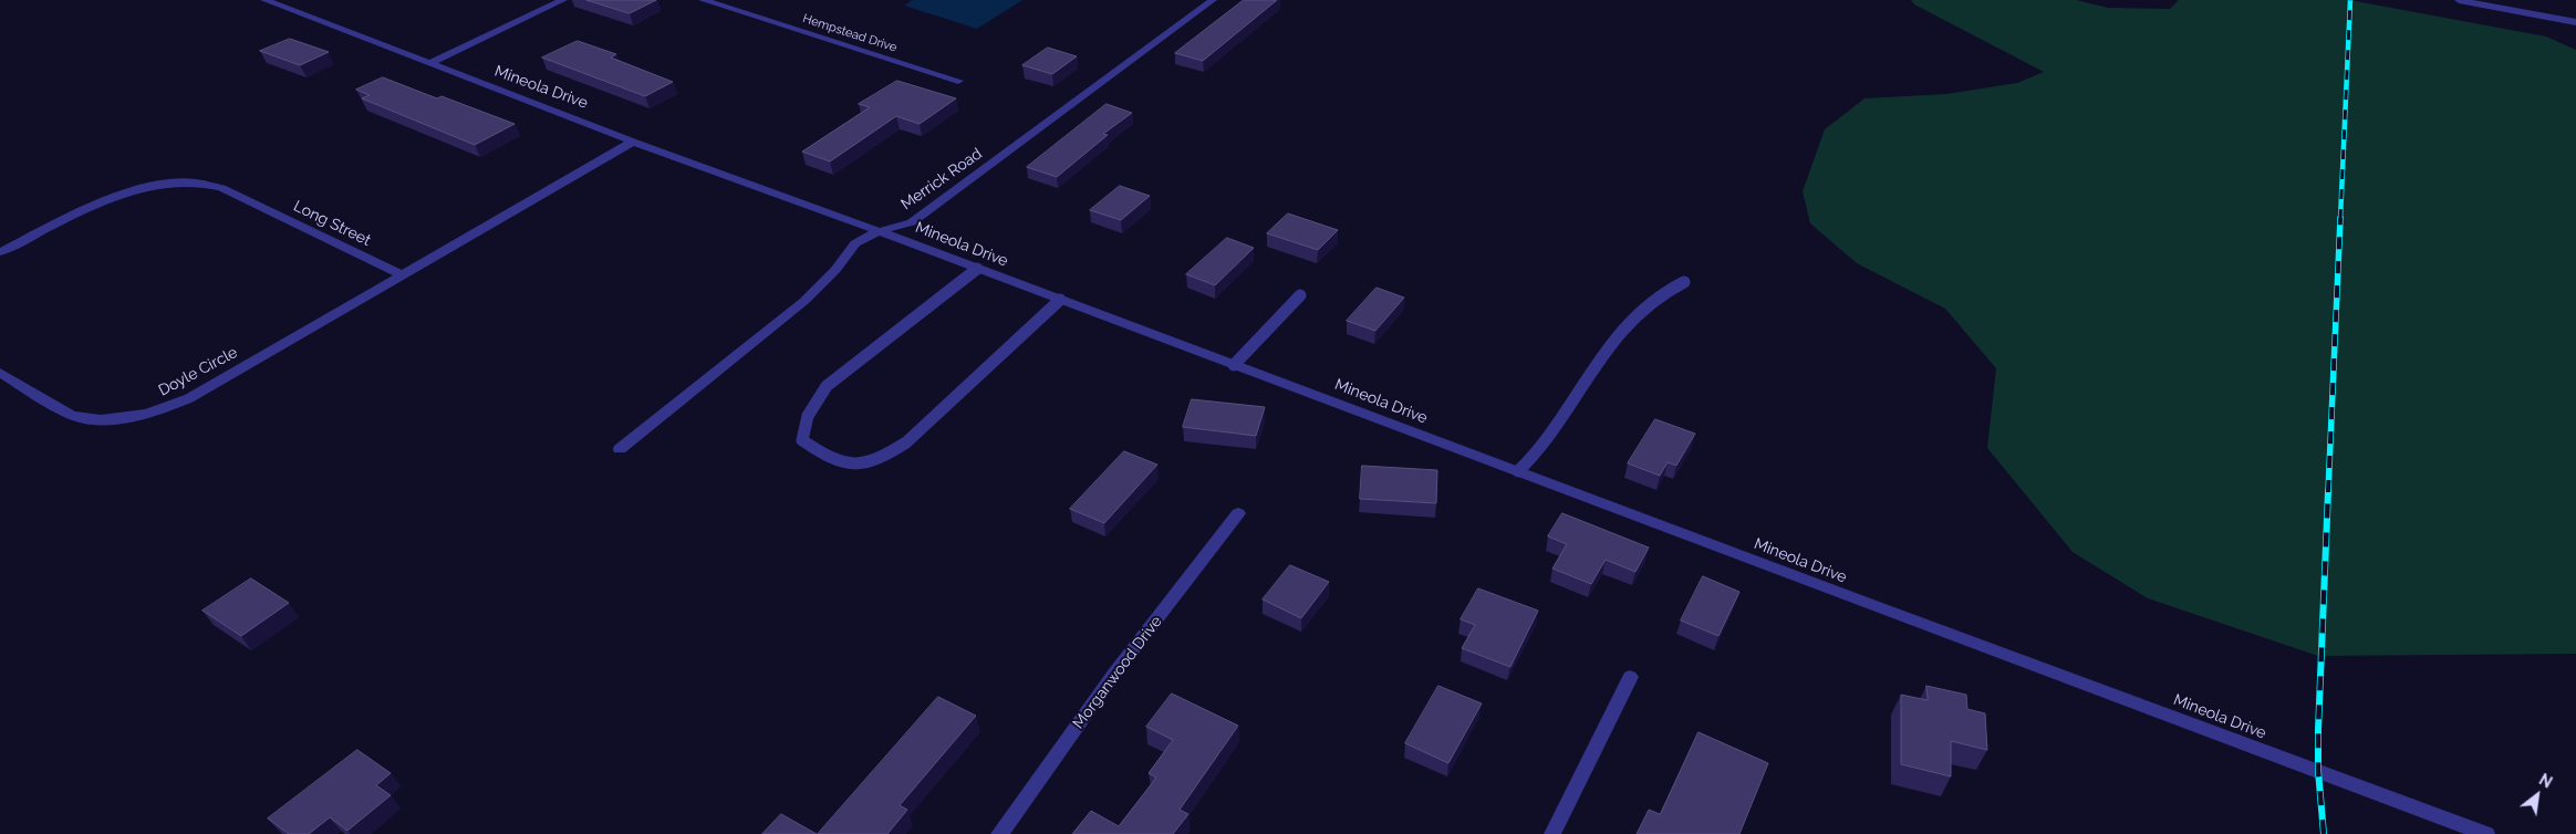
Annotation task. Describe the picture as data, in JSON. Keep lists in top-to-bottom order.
{
  "streets": {
    "street": [
      "Hempstead Drive",
      "Mineola Drive",
      "Merrick Road",
      "Long Street",
      "Doyle Circle",
      "Morganwood Drive"
    ]
  },
  "crossings": [
    ["Mineola Drive", "Merrick Road"],
    ["Long Street", "Doyle Circle"]
  ],
  "north": "top right"
}
